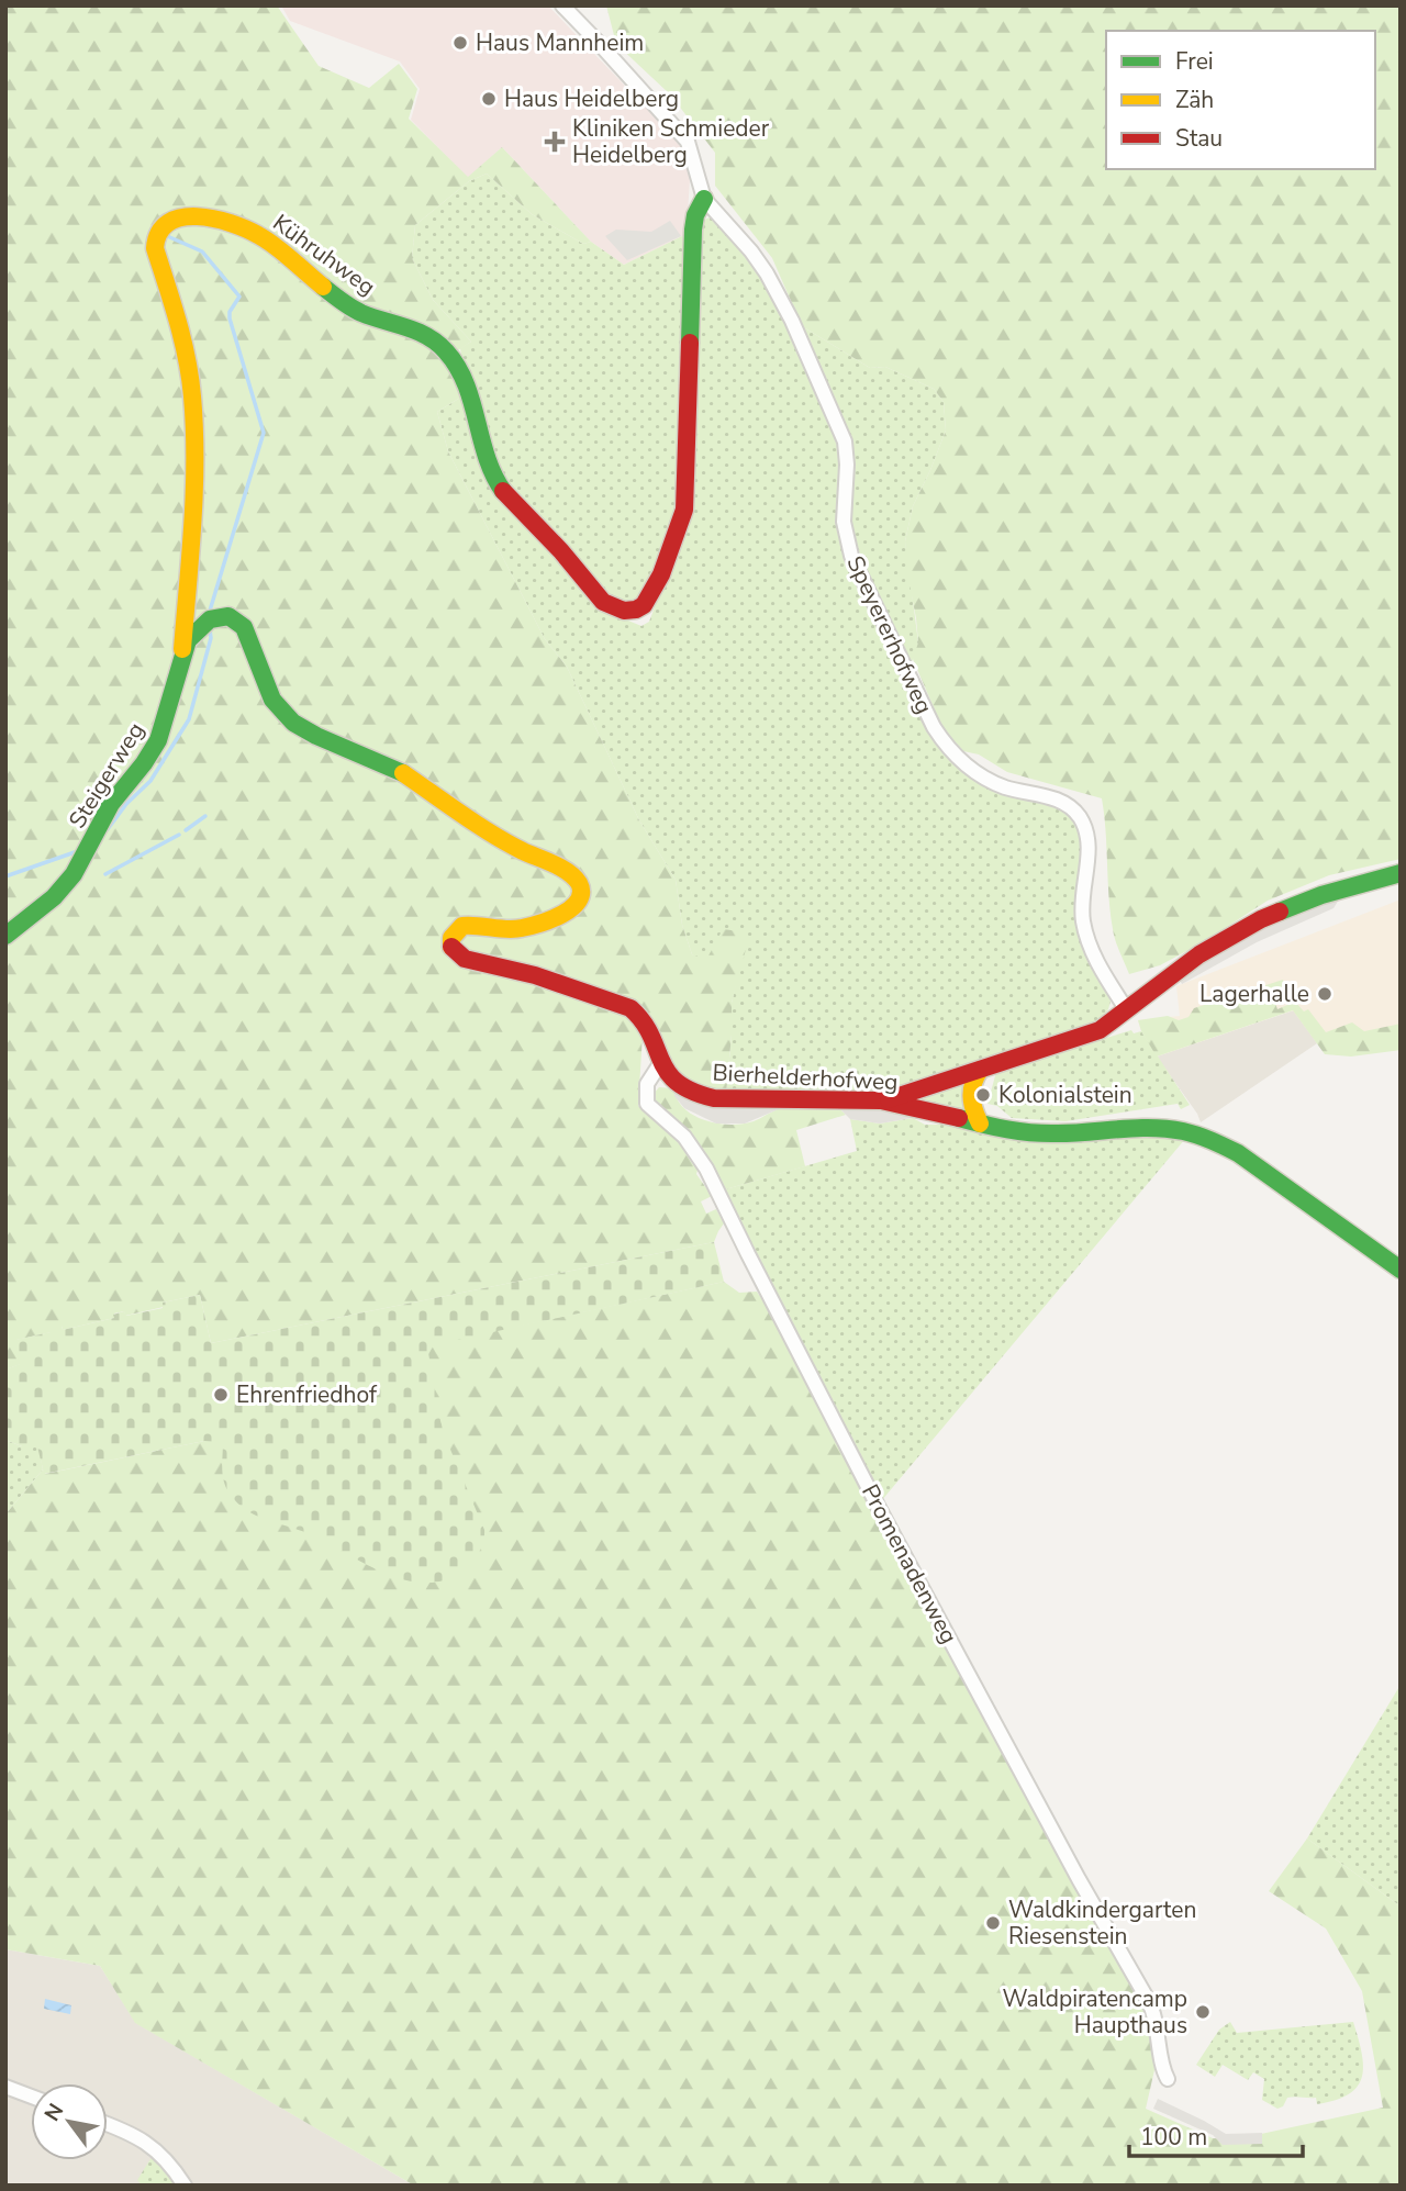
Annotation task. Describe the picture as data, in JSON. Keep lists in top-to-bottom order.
{
  "streets": {
    "street": [
      "Kühruhweg",
      "Speyererhofweg",
      "Steigerweg",
      "Bierhelderhofweg",
      "Promenadenweg"
    ]
  },
  "crossings": [
    ["Kühruhweg", "Speyererhofweg"],
    ["Kühruhweg", "Steigerweg"],
    ["Kühruhweg", "Bierhelderhofweg"],
    ["Steigerweg", "Bierhelderhofweg"],
    ["Bierhelderhofweg", "Promenadenweg"]
  ],
  "places": {
    "other": [
      "Haus Mannheim",
      "Haus Heidelberg",
      "Lagerhalle",
      "Kolonialstein",
      "Ehrenfriedhof",
      "Waldkindergarten Riesenstein",
      "Waldpiratencamp Haupthaus"
    ],
    "health": ["Kliniken Schmieder Heidelberg"]
  },
  "legend": ["Frei", "Zäh", "Stau"],
  "scale_bar": "100 m",
  "north": "top left"
}
